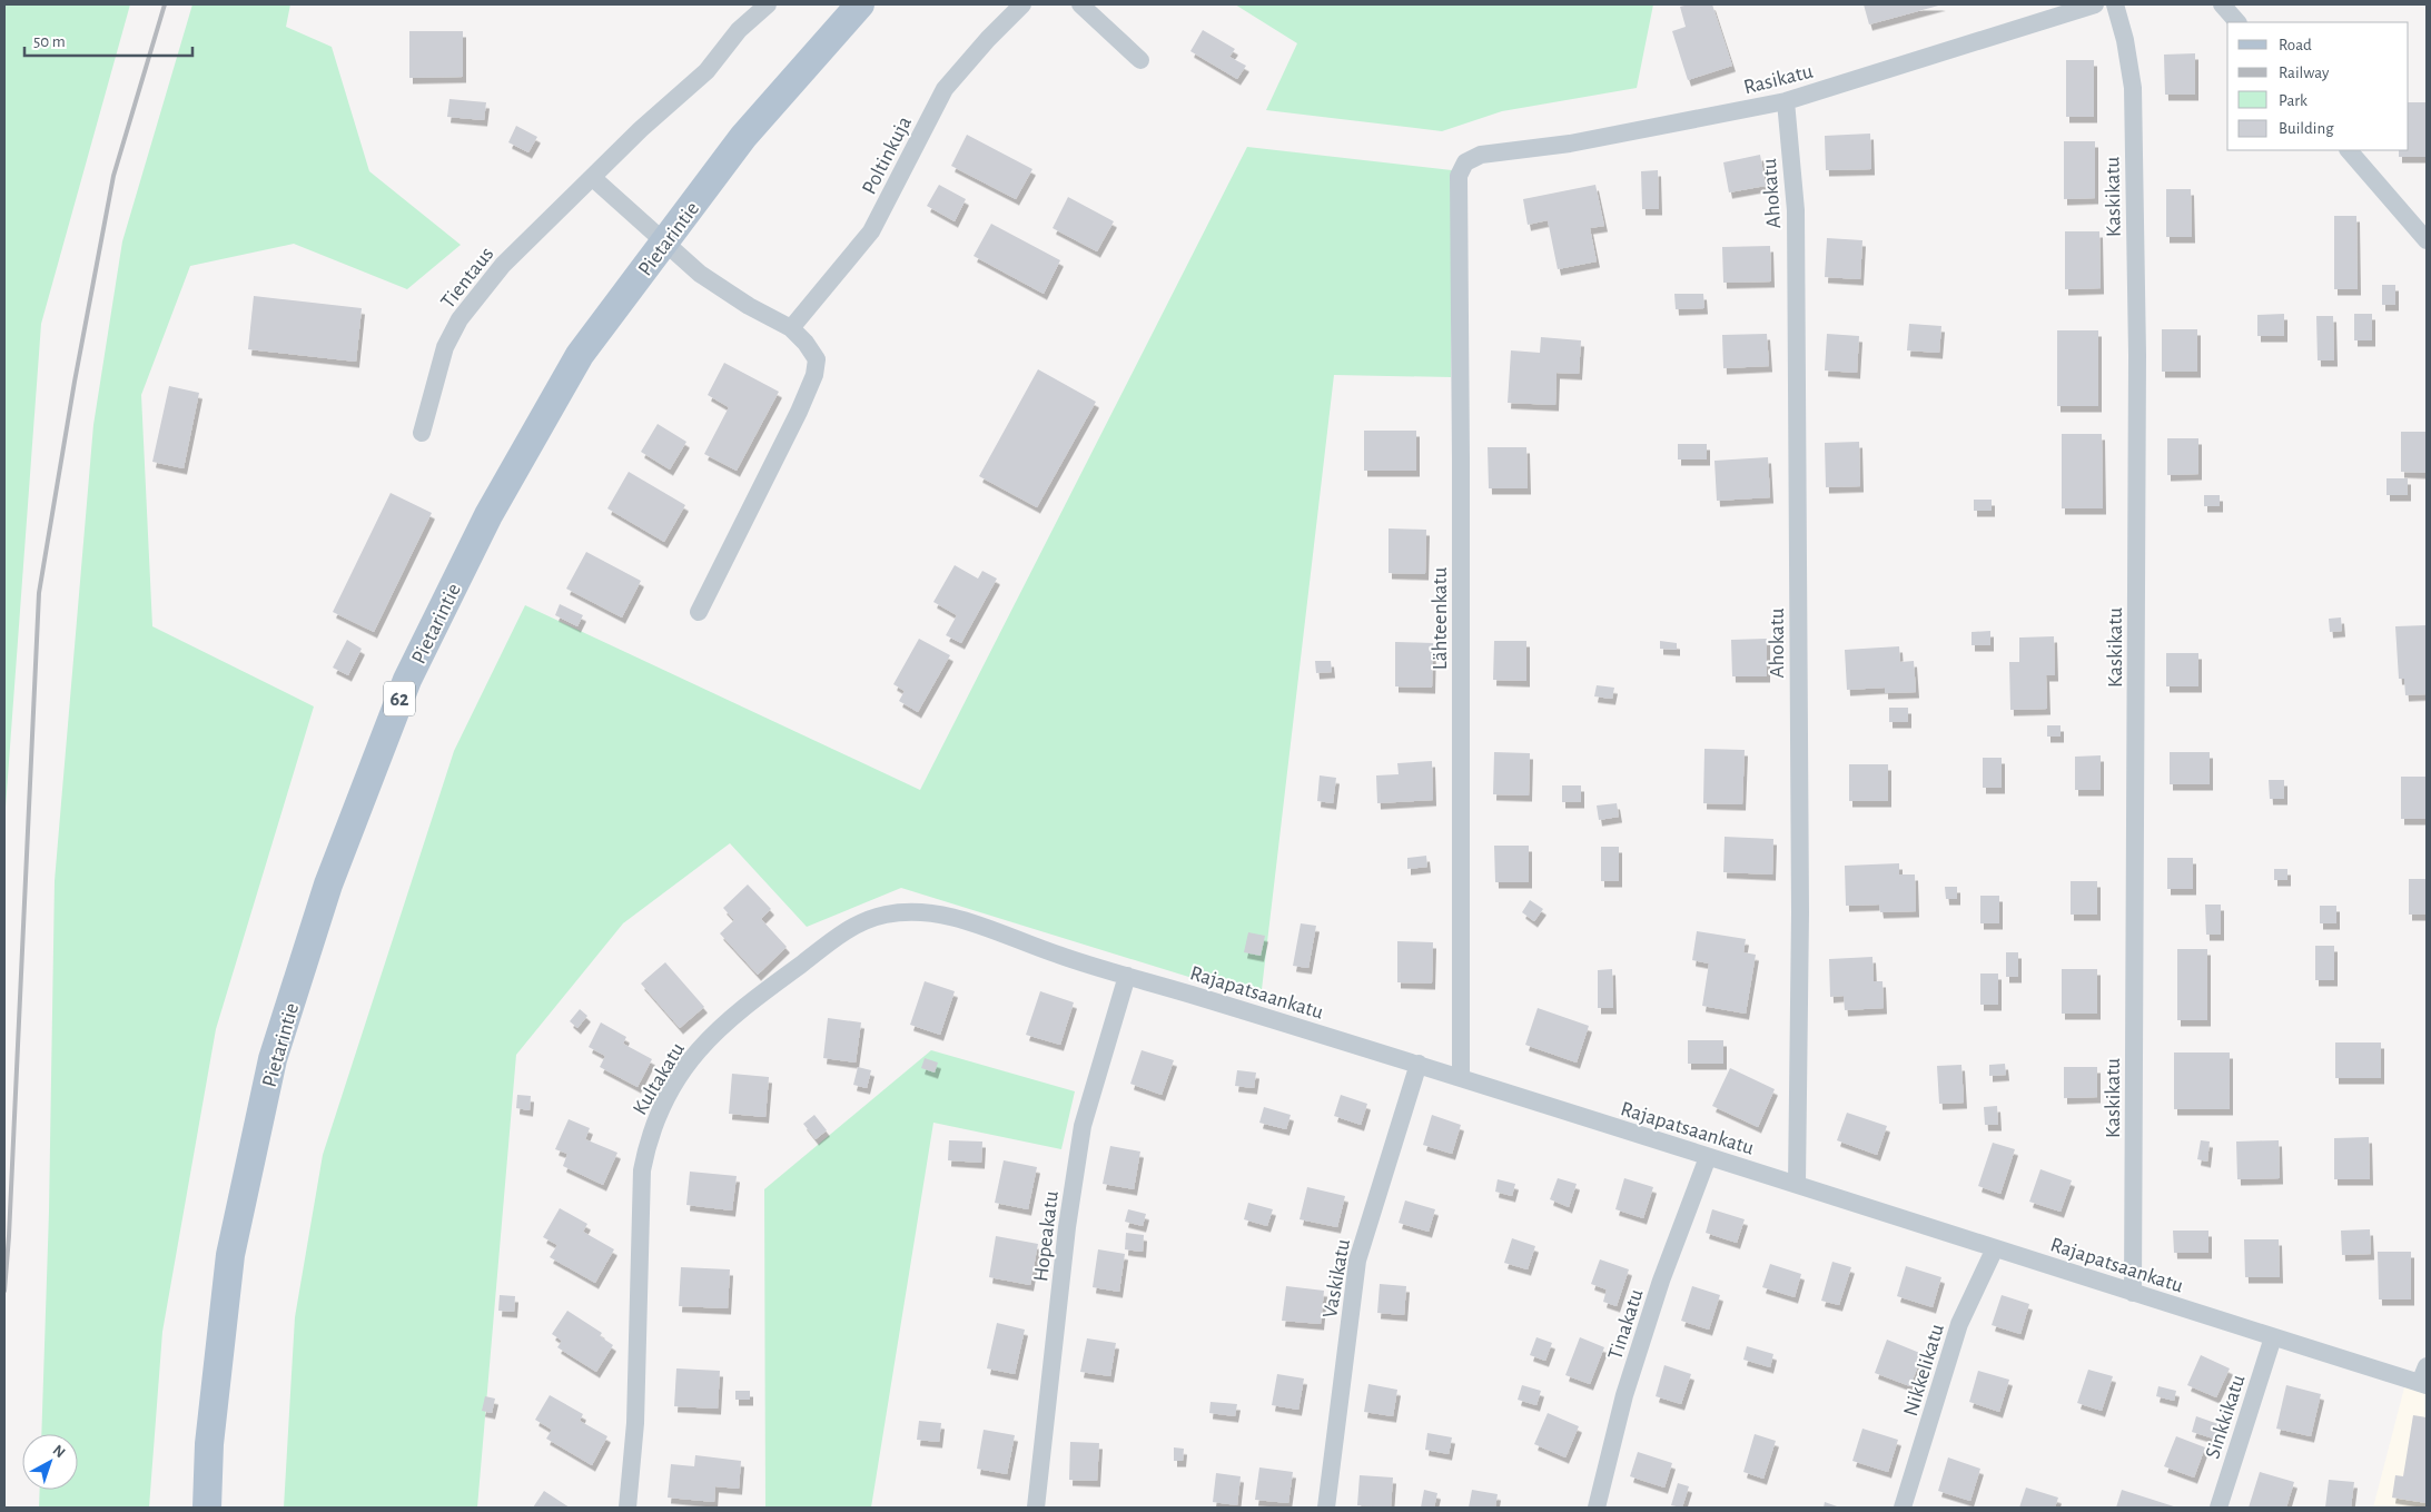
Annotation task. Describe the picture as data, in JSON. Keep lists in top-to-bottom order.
{
  "streets": {
    "main road": ["Pietarintie", "62"],
    "street": [
      "Rasikatu",
      "Poltinkuja",
      "Ahokatu",
      "Kaskikatu",
      "Tientaus",
      "Lähteenkatu",
      "Rajapatsaankatu",
      "Kultakatu",
      "Hopeakatu",
      "Vaskikatu",
      "Tinakatu",
      "Nikkelikatu",
      "Sinkkikatu"
    ]
  },
  "crossings": [
    ["Rasikatu", "Ahokatu"],
    ["Rasikatu", "Lähteenkatu"],
    ["Ahokatu", "Rajapatsaankatu"],
    ["Kaskikatu", "Rajapatsaankatu"],
    ["Lähteenkatu", "Rajapatsaankatu"],
    ["Rajapatsaankatu", "Kultakatu"],
    ["Rajapatsaankatu", "Hopeakatu"],
    ["Rajapatsaankatu", "Vaskikatu"],
    ["Rajapatsaankatu", "Tinakatu"],
    ["Rajapatsaankatu", "Nikkelikatu"],
    ["Rajapatsaankatu", "Sinkkikatu"]
  ],
  "legend": [
    "Road",
    "Railway",
    "Park",
    "Building"
  ],
  "scale_bar": "50 m",
  "north": "top right"
}
